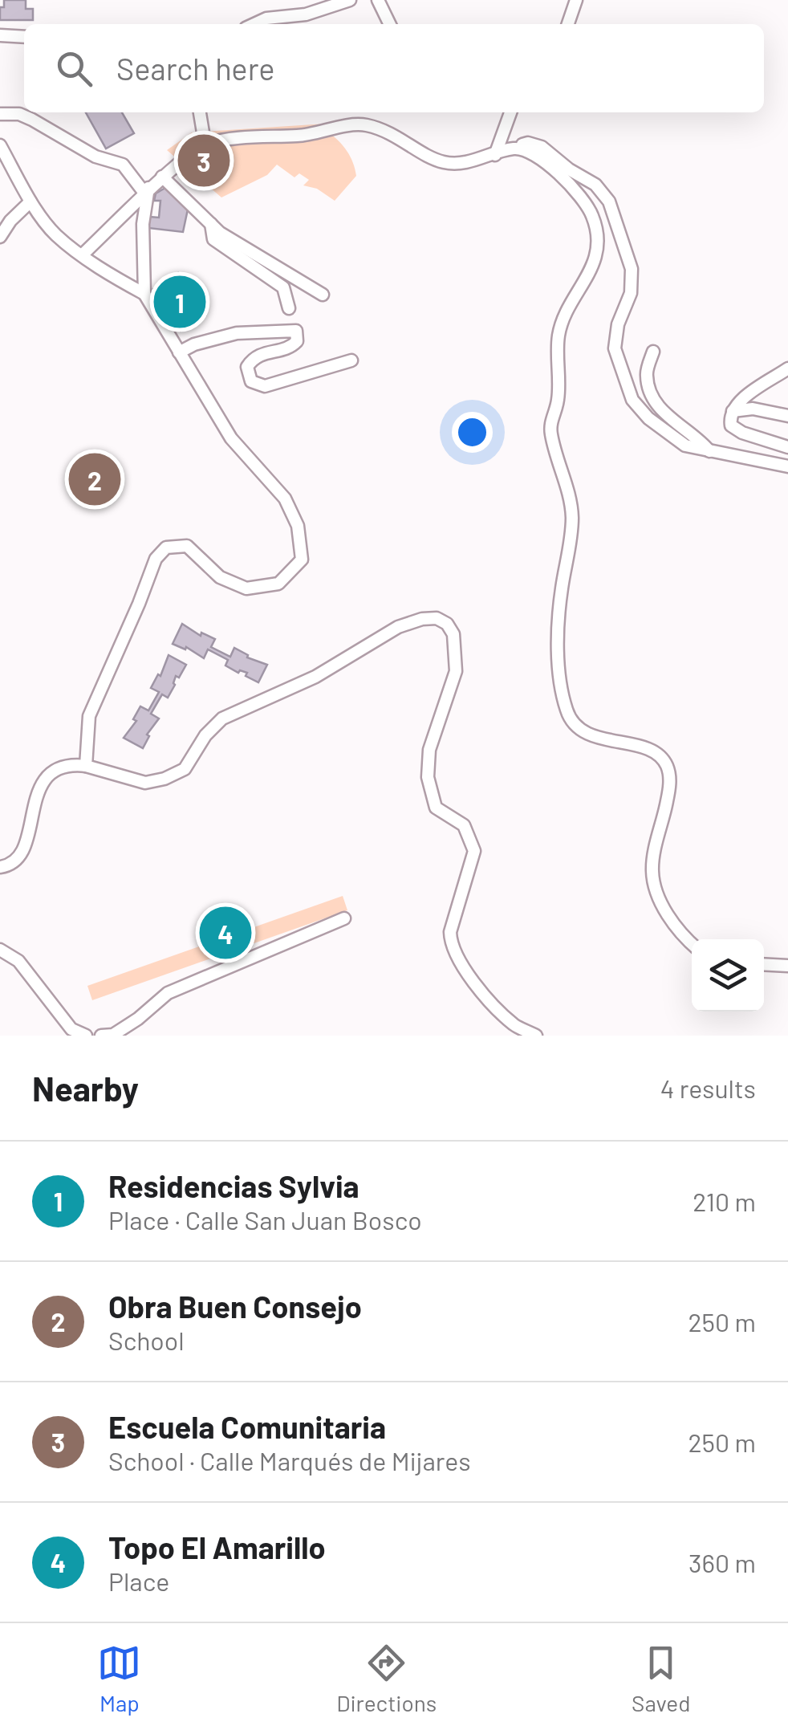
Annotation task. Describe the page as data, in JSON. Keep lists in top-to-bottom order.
{
  "page": {
    "search": "Search here",
    "pins": [
      "3",
      "1",
      "2",
      "4"
    ],
    "heading": ["Nearby", "4 results"],
    "list": [
      {
        "mark": "1",
        "name": "Residencias Sylvia",
        "note": "Place · Calle San Juan Bosco",
        "value": "210 m"
      },
      {
        "mark": "2",
        "name": "Obra Buen Consejo",
        "note": "School",
        "value": "250 m"
      },
      {
        "mark": "3",
        "name": "Escuela Comunitaria",
        "note": "School · Calle Marqués de Mijares",
        "value": "250 m"
      },
      {
        "mark": "4",
        "name": "Topo El Amarillo",
        "note": "Place",
        "value": "360 m"
      }
    ],
    "nav": ["Map", "Directions", "Saved"]
  }
}
